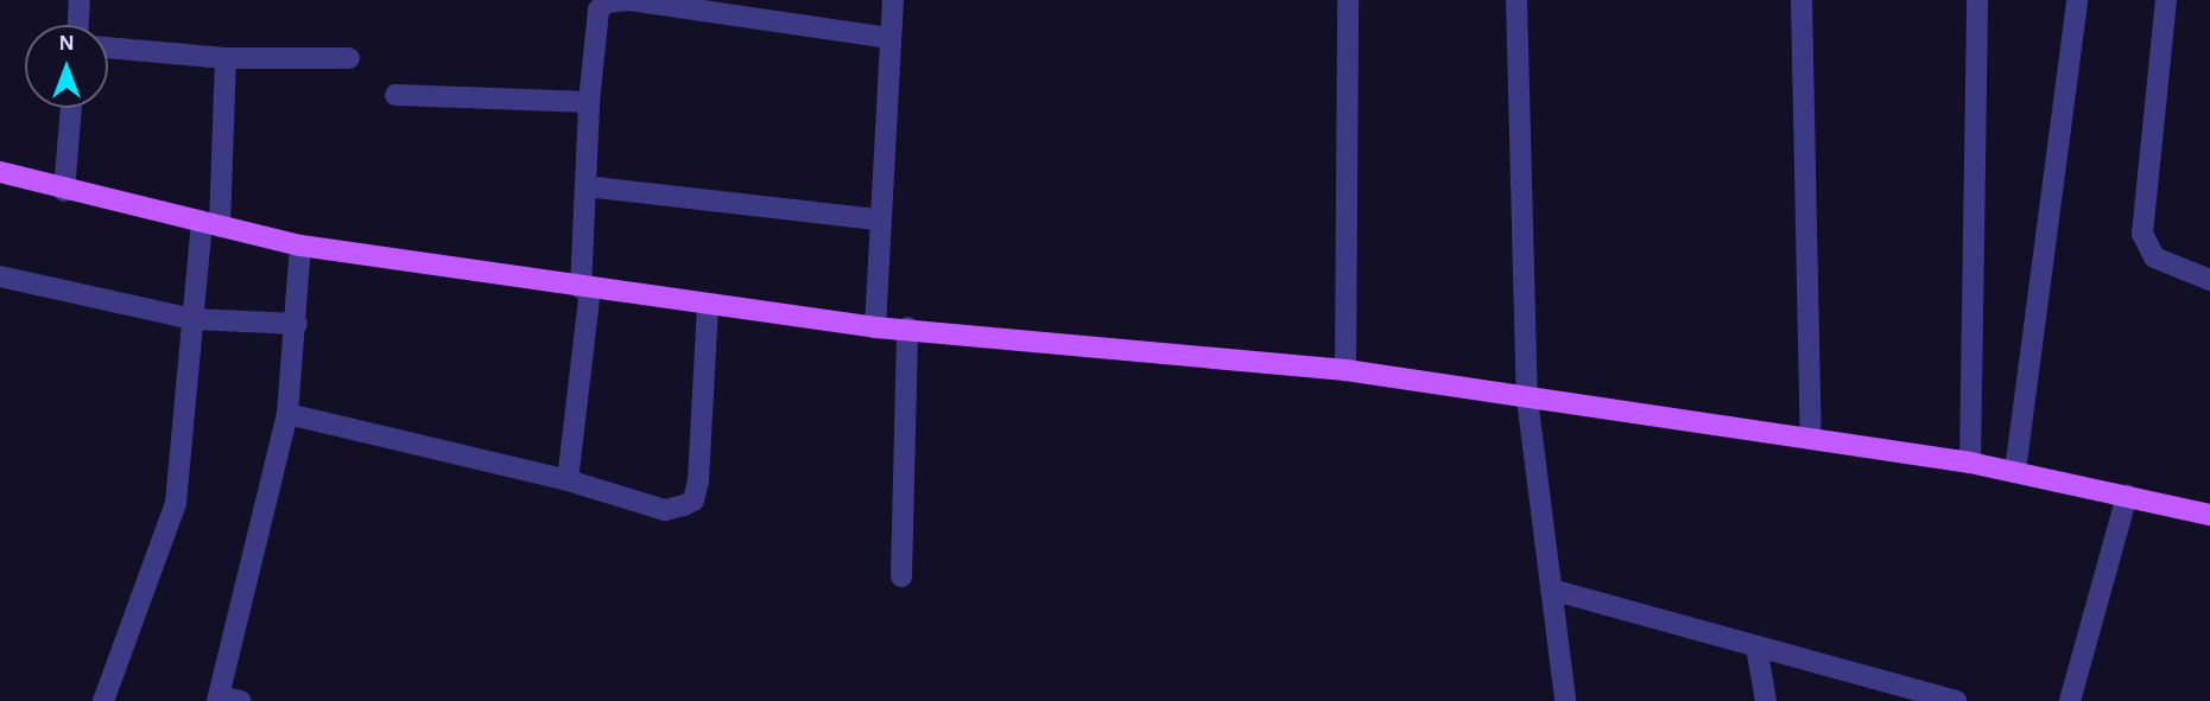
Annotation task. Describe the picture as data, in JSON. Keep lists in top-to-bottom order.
{
  "north": "top"
}
